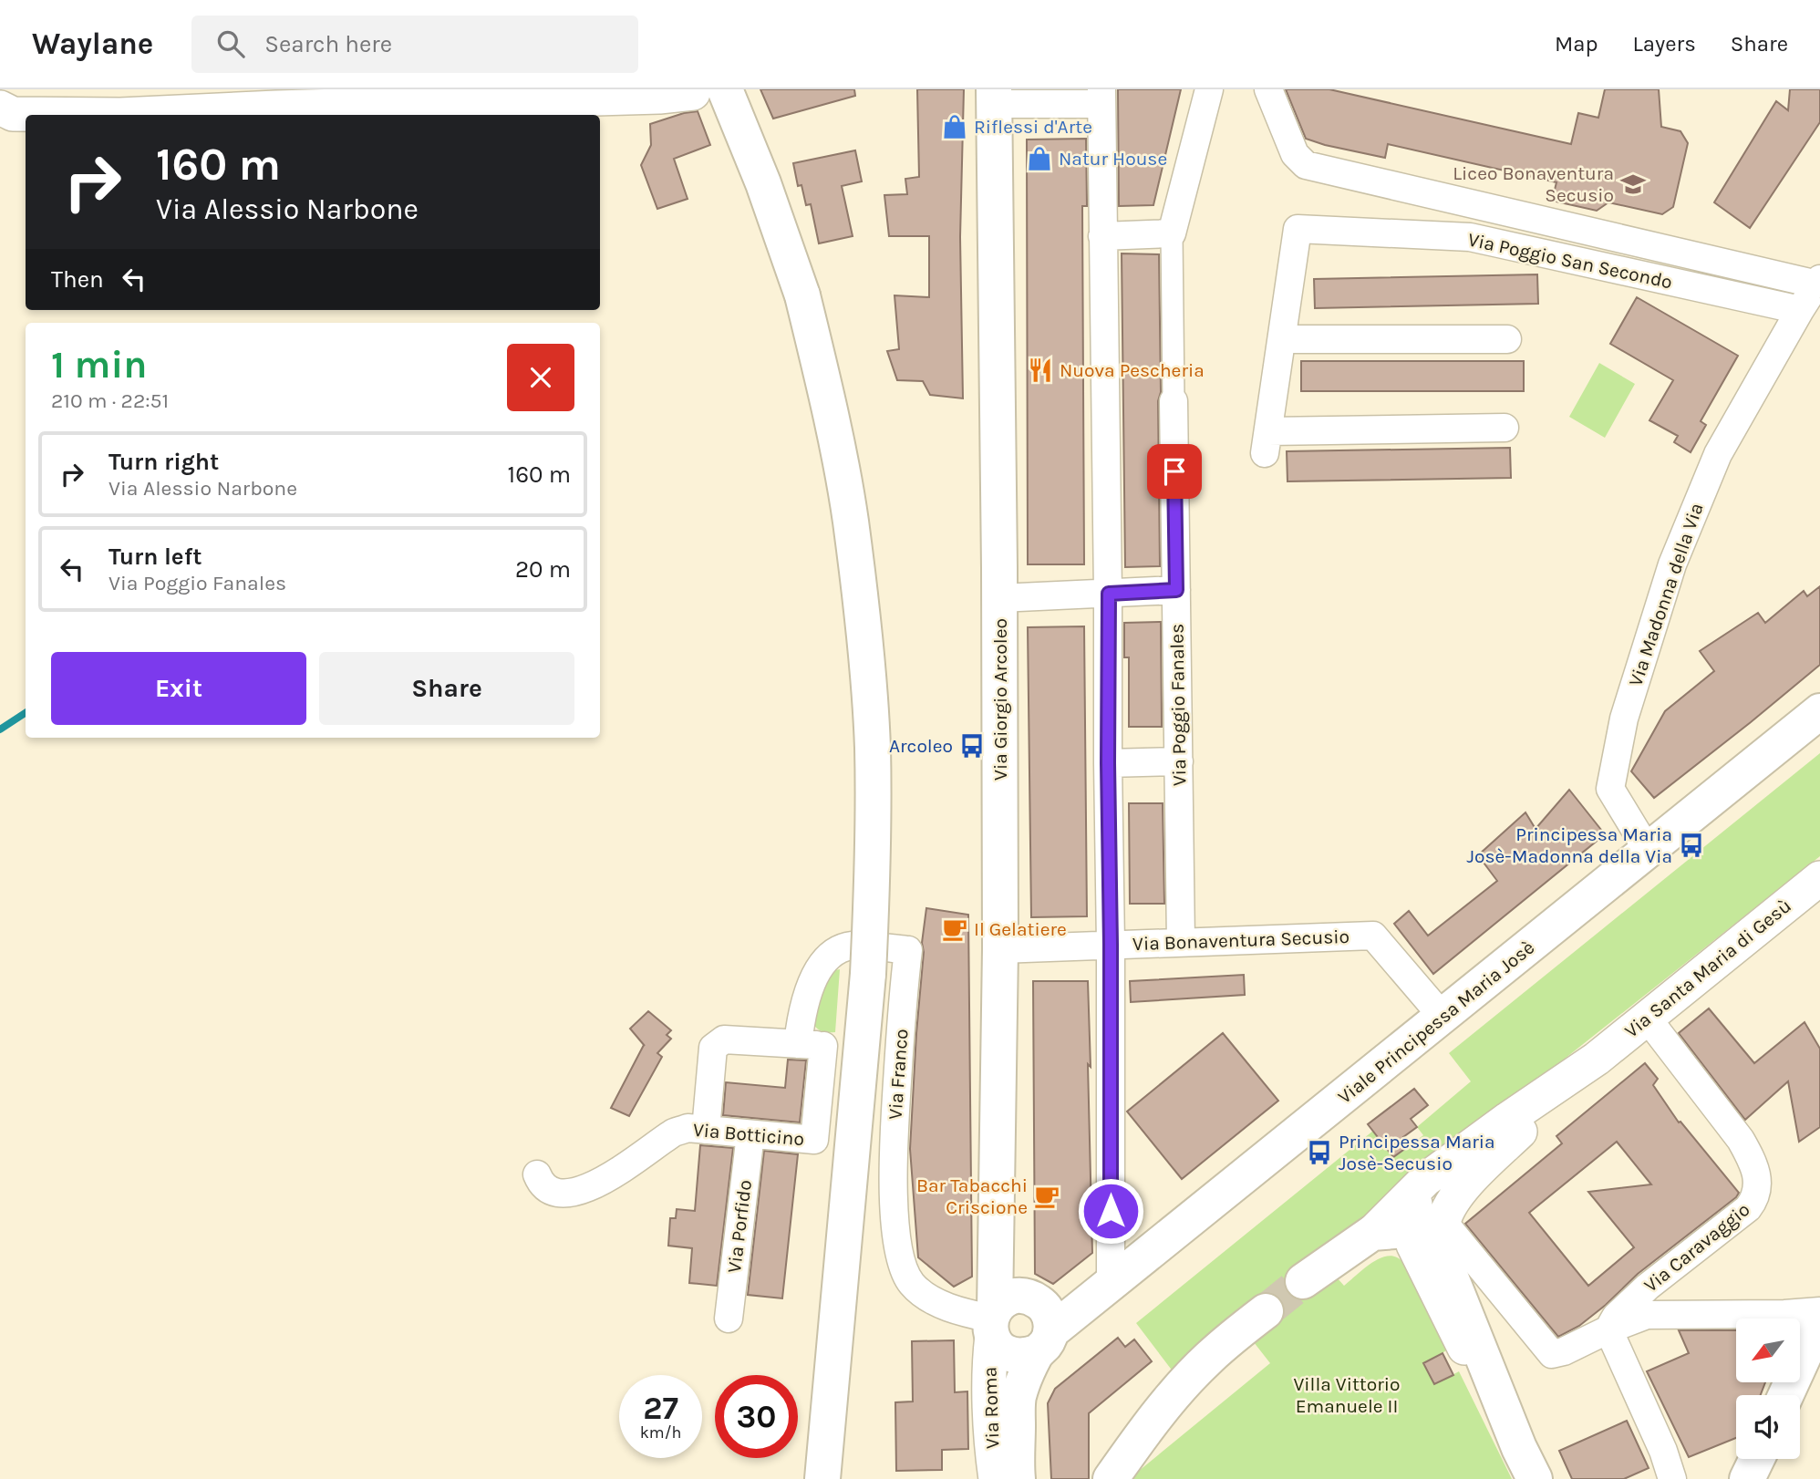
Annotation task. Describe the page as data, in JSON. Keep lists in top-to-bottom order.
{
  "streets": {
    "main road": ["Via Giorgio Arcoleo", "Viale Principessa Maria Josè"],
    "street": [
      "Via Poggio San Secondo",
      "Via Madonna della Via",
      "Via Poggio Fanales",
      "Via Bonaventura Secusio",
      "Via Santa Maria di Gesù",
      "Via Franco",
      "Via Botticino",
      "Via Porfido",
      "Via Caravaggio",
      "Via Roma"
    ]
  },
  "crossings": [
    ["Via Poggio San Secondo", "Via Madonna della Via"],
    ["Via Madonna della Via", "Viale Principessa Maria Josè"],
    ["Via Giorgio Arcoleo", "Via Bonaventura Secusio"],
    ["Via Giorgio Arcoleo", "Viale Principessa Maria Josè"],
    ["Via Giorgio Arcoleo", "Via Franco"],
    ["Via Giorgio Arcoleo", "Via Roma"],
    ["Via Poggio Fanales", "Via Bonaventura Secusio"],
    ["Via Bonaventura Secusio", "Viale Principessa Maria Josè"],
    ["Via Santa Maria di Gesù", "Via Caravaggio"],
    ["Viale Principessa Maria Josè", "Via Franco"],
    ["Viale Principessa Maria Josè", "Via Roma"],
    ["Via Franco", "Via Botticino"],
    ["Via Franco", "Via Roma"],
    ["Via Botticino", "Via Porfido"]
  ],
  "parks": ["Villa Vittorio Emanuele II"],
  "places": {
    "shop": ["Riflessi d'Arte", "Natur House"],
    "school or university": ["Liceo Bonaventura Secusio"],
    "restaurant": ["Nuova Pescheria"],
    "bus stop": ["Arcoleo", "Principessa Maria Josè-Madonna della Via", "Principessa Maria Josè-Secusio"],
    "cafe": ["Il Gelatiere", "Bar Tabacchi Criscione"]
  },
  "north": "bottom left",
  "page": {
    "header": "Waylane",
    "search": "Search here",
    "nav": ["Map", "Layers", "Share"],
    "turn": ["160 m", "Via Alessio Narbone"],
    "then": "Then",
    "heading": ["1 min", "210 m · 22:51"],
    "list": [
      {
        "name": "Turn right",
        "note": "Via Alessio Narbone",
        "value": "160 m"
      },
      {
        "name": "Turn left",
        "note": "Via Poggio Fanales",
        "value": "20 m"
      }
    ],
    "buttons": ["Exit", "Share"],
    "speed": "27 km/h",
    "limit": "30"
  }
}
